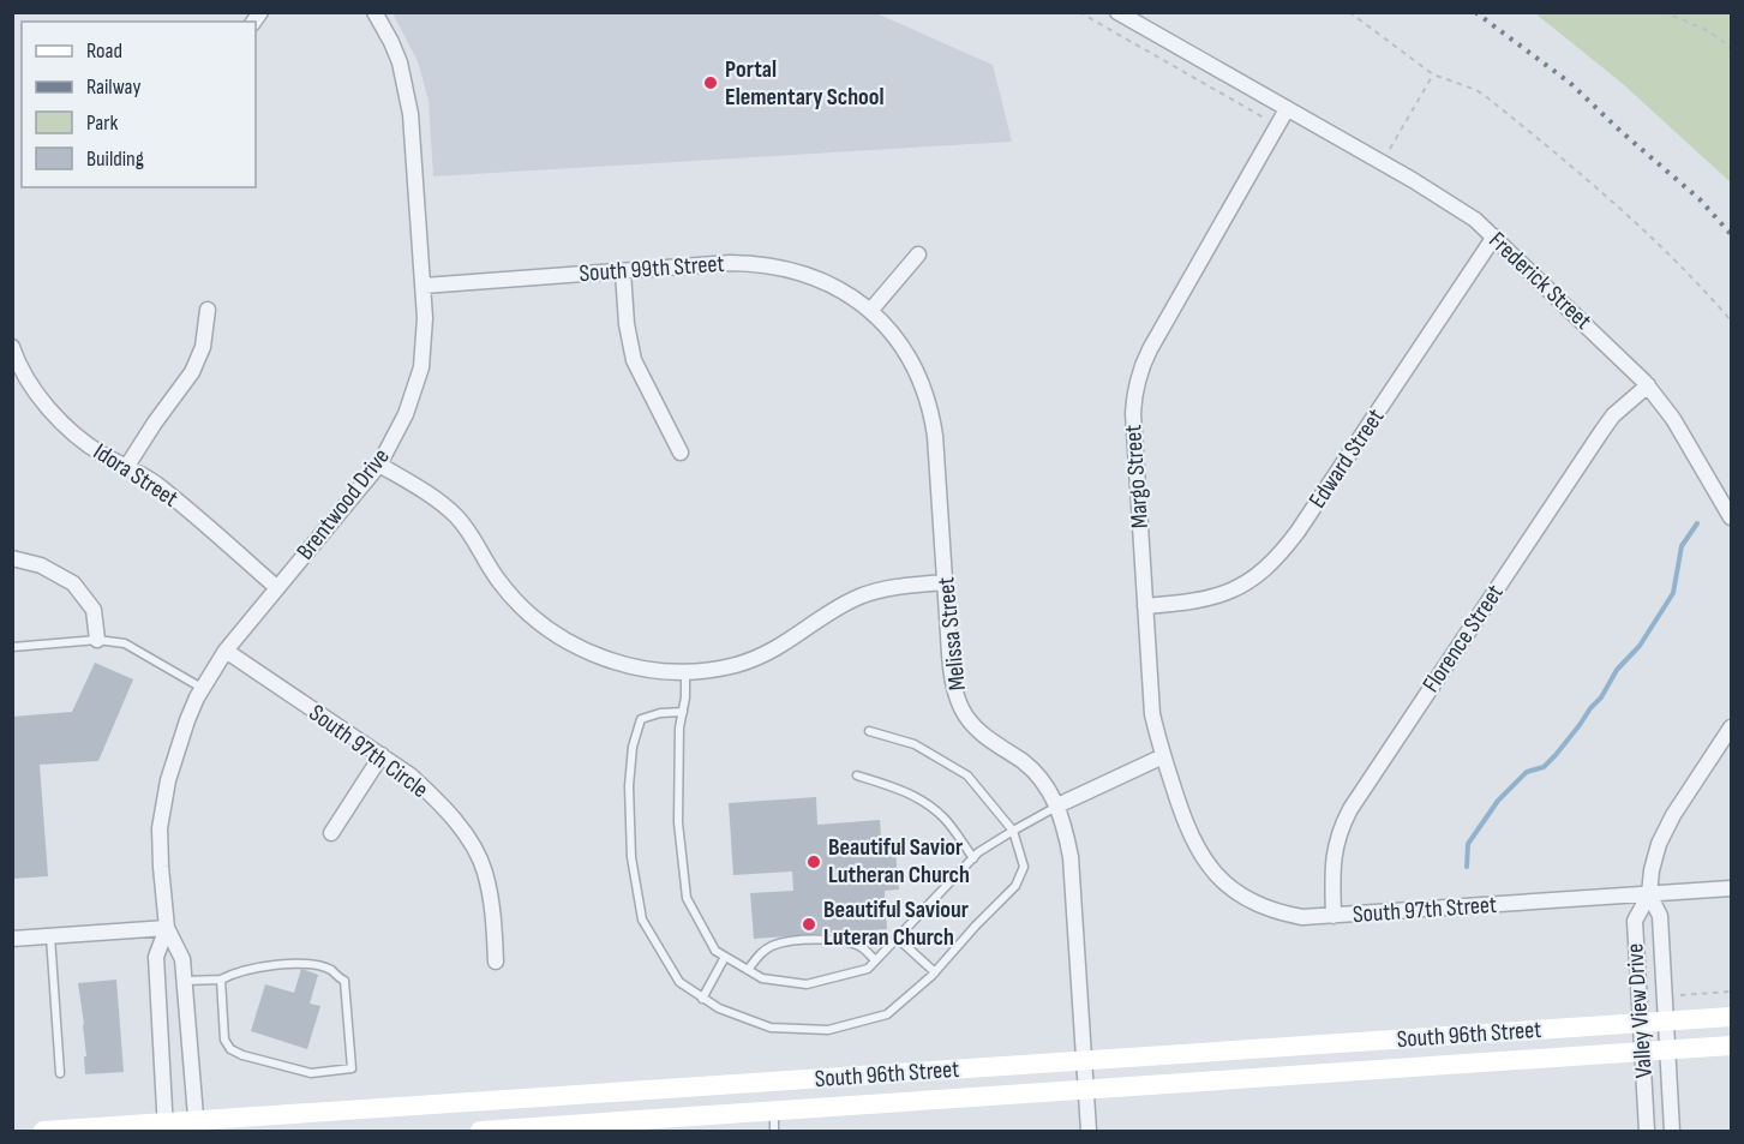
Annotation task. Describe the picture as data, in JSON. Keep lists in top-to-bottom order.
{
  "streets": {
    "main road": ["South 96th Street"],
    "street": [
      "South 99th Street",
      "Frederick Street",
      "Edward Street",
      "Idora Street",
      "Margo Street",
      "Brentwood Drive",
      "Melissa Street",
      "Florence Street",
      "South 97th Circle",
      "South 97th Street",
      "Valley View Drive"
    ]
  },
  "crossings": [
    ["South 99th Street", "Brentwood Drive"],
    ["South 99th Street", "Melissa Street"],
    ["Frederick Street", "Edward Street"],
    ["Frederick Street", "Margo Street"],
    ["Frederick Street", "Florence Street"],
    ["Edward Street", "Margo Street"],
    ["Idora Street", "Brentwood Drive"],
    ["Margo Street", "South 97th Street"],
    ["Brentwood Drive", "South 97th Circle"],
    ["Brentwood Drive", "South 96th Street"],
    ["Melissa Street", "South 96th Street"],
    ["Florence Street", "South 97th Street"],
    ["South 97th Street", "Valley View Drive"],
    ["Valley View Drive", "South 96th Street"]
  ],
  "places": ["Portal Elementary School", "Beautiful Savior Lutheran Church", "Beautiful Saviour Luteran Church"],
  "legend": [
    "Road",
    "Railway",
    "Park",
    "Building"
  ]
}
